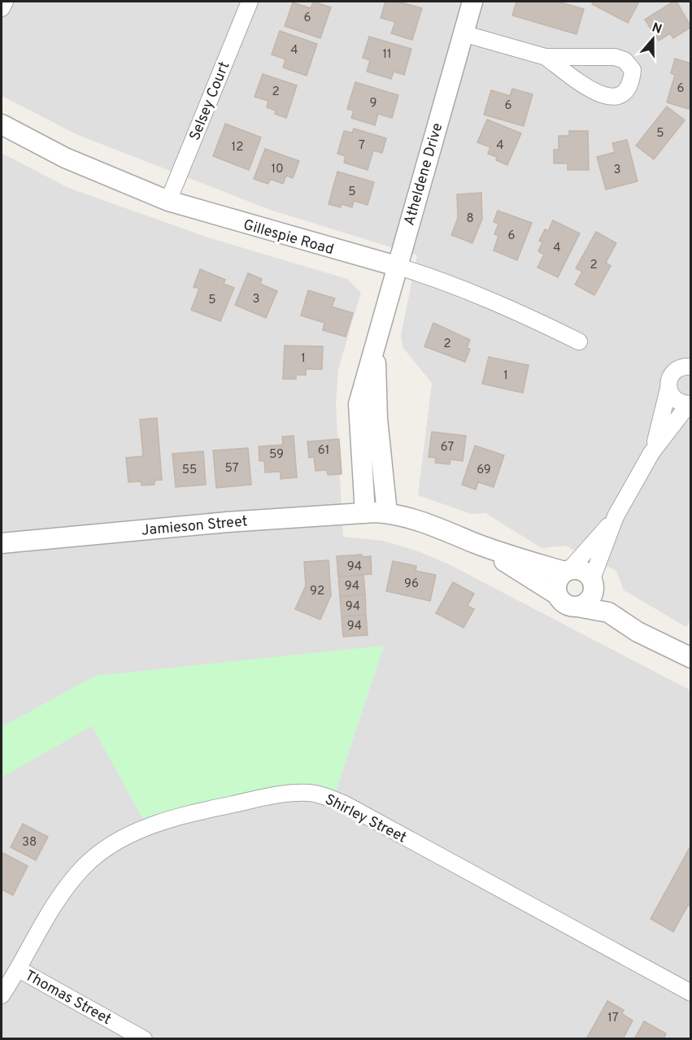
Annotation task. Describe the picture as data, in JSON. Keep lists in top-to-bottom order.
{
  "streets": {
    "street": [
      "Selsey Court",
      "Atheldene Drive",
      "Gillespie Road",
      "Jamieson Street",
      "Shirley Street",
      "Thomas Street"
    ]
  },
  "crossings": [
    ["Selsey Court", "Gillespie Road"],
    ["Atheldene Drive", "Gillespie Road"],
    ["Atheldene Drive", "Jamieson Street"],
    ["Shirley Street", "Thomas Street"]
  ],
  "house_numbers": [
    "6",
    "4",
    "11",
    "6",
    "2",
    "9",
    "6",
    "5",
    "7",
    "4",
    "12",
    "10",
    "3",
    "5",
    "8",
    "6",
    "4",
    "2",
    "3",
    "5",
    "2",
    "1",
    "1",
    "67",
    "61",
    "59",
    "57",
    "55",
    "69",
    "94",
    "96",
    "94",
    "92",
    "94",
    "94",
    "38",
    "17"
  ],
  "north": "top"
}
